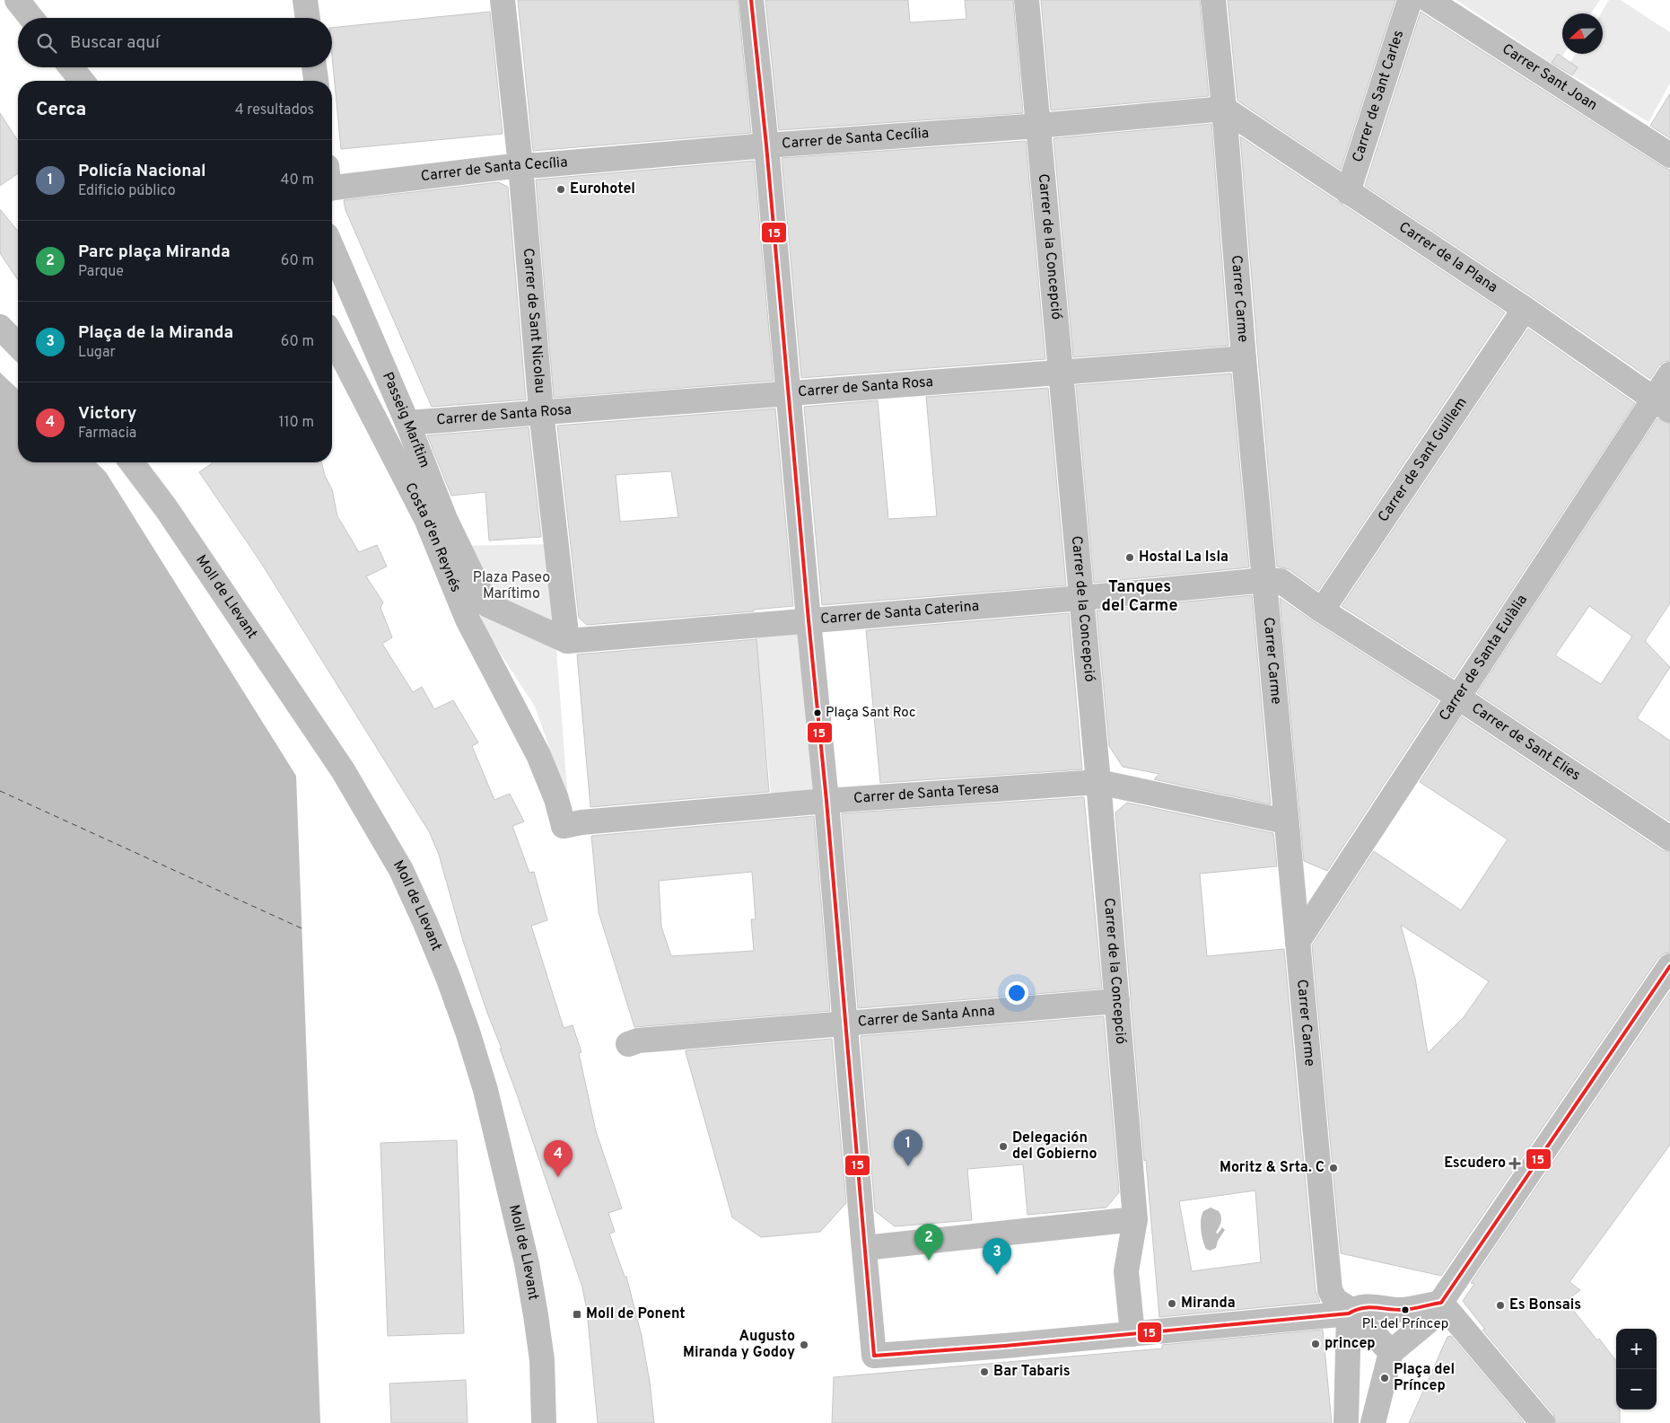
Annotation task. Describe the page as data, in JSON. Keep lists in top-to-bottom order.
{
  "streets": {
    "street": [
      "Carrer Sant Joan",
      "Carrer de Sant Carles",
      "Carrer de Santa Cecília",
      "Carrer de la Concepció",
      "Carrer de la Plana",
      "Carrer Carme",
      "Carrer de Sant Nicolau",
      "Carrer de Santa Rosa",
      "Passeig Marítim",
      "Carrer de Sant Guillem",
      "Costa d'en Reynés",
      "Moll de Llevant",
      "Carrer de Santa Caterina",
      "Carrer de Santa Eulàlia",
      "Carrer de Sant Elies",
      "Carrer de Santa Teresa",
      "Carrer de Santa Anna"
    ]
  },
  "crossings": [
    ["Carrer de Sant Carles", "Carrer de la Plana"],
    ["Carrer de Santa Cecília", "Carrer de la Concepció"],
    ["Carrer de Santa Cecília", "Carrer de la Plana"],
    ["Carrer de Santa Cecília", "Carrer Carme"],
    ["Carrer de Santa Cecília", "Carrer de Sant Nicolau"],
    ["Carrer de la Concepció", "Carrer de Santa Rosa"],
    ["Carrer de la Concepció", "Carrer de Santa Caterina"],
    ["Carrer de la Concepció", "Carrer de Santa Teresa"],
    ["Carrer de la Concepció", "Carrer de Santa Anna"],
    ["Carrer de la Plana", "Carrer Carme"],
    ["Carrer de la Plana", "Carrer de Sant Guillem"],
    ["Carrer de la Plana", "Carrer de Santa Eulàlia"],
    ["Carrer Carme", "Carrer de Santa Rosa"],
    ["Carrer Carme", "Carrer de Santa Caterina"],
    ["Carrer Carme", "Carrer de Santa Eulàlia"],
    ["Carrer Carme", "Carrer de Sant Elies"],
    ["Carrer Carme", "Carrer de Santa Teresa"],
    ["Carrer de Sant Nicolau", "Carrer de Santa Rosa"],
    ["Carrer de Sant Nicolau", "Carrer de Santa Caterina"],
    ["Carrer de Santa Rosa", "Passeig Marítim"],
    ["Passeig Marítim", "Carrer de Santa Caterina"],
    ["Carrer de Sant Guillem", "Carrer de Sant Elies"],
    ["Costa d'en Reynés", "Carrer de Santa Teresa"],
    ["Carrer de Santa Caterina", "Carrer de Sant Elies"],
    ["Carrer de Santa Eulàlia", "Carrer de Sant Elies"]
  ],
  "districts": ["Tanques del Carme"],
  "parks": ["Plaza Paseo Marítimo"],
  "places": {
    "other": [
      "Eurohotel",
      "Hostal La Isla",
      "Plaça Sant Roc",
      "Delegación del Gobierno",
      "Moritz & Srta. C",
      "Miranda",
      "Es Bonsais",
      "Pl. del Príncep",
      "princep",
      "Augusto Miranda y Godoy",
      "Bar Tabaris",
      "Plaça del Príncep"
    ],
    "health": ["Escudero"],
    "transit": ["Moll de Ponent"]
  },
  "lines": ["transit line 15"],
  "north": "left",
  "page": {
    "search": "Buscar aquí",
    "heading": ["Cerca", "4 resultados"],
    "list": [
      {
        "mark": "1",
        "name": "Policía Nacional",
        "note": "Edificio público",
        "value": "40 m"
      },
      {
        "mark": "2",
        "name": "Parc plaça Miranda",
        "note": "Parque",
        "value": "60 m"
      },
      {
        "mark": "3",
        "name": "Plaça de la Miranda",
        "note": "Lugar",
        "value": "60 m"
      },
      {
        "mark": "4",
        "name": "Victory",
        "note": "Farmacia",
        "value": "110 m"
      }
    ],
    "pins": [
      "1",
      "4",
      "2",
      "3"
    ],
    "map_buttons": ["+", "−"]
  }
}
